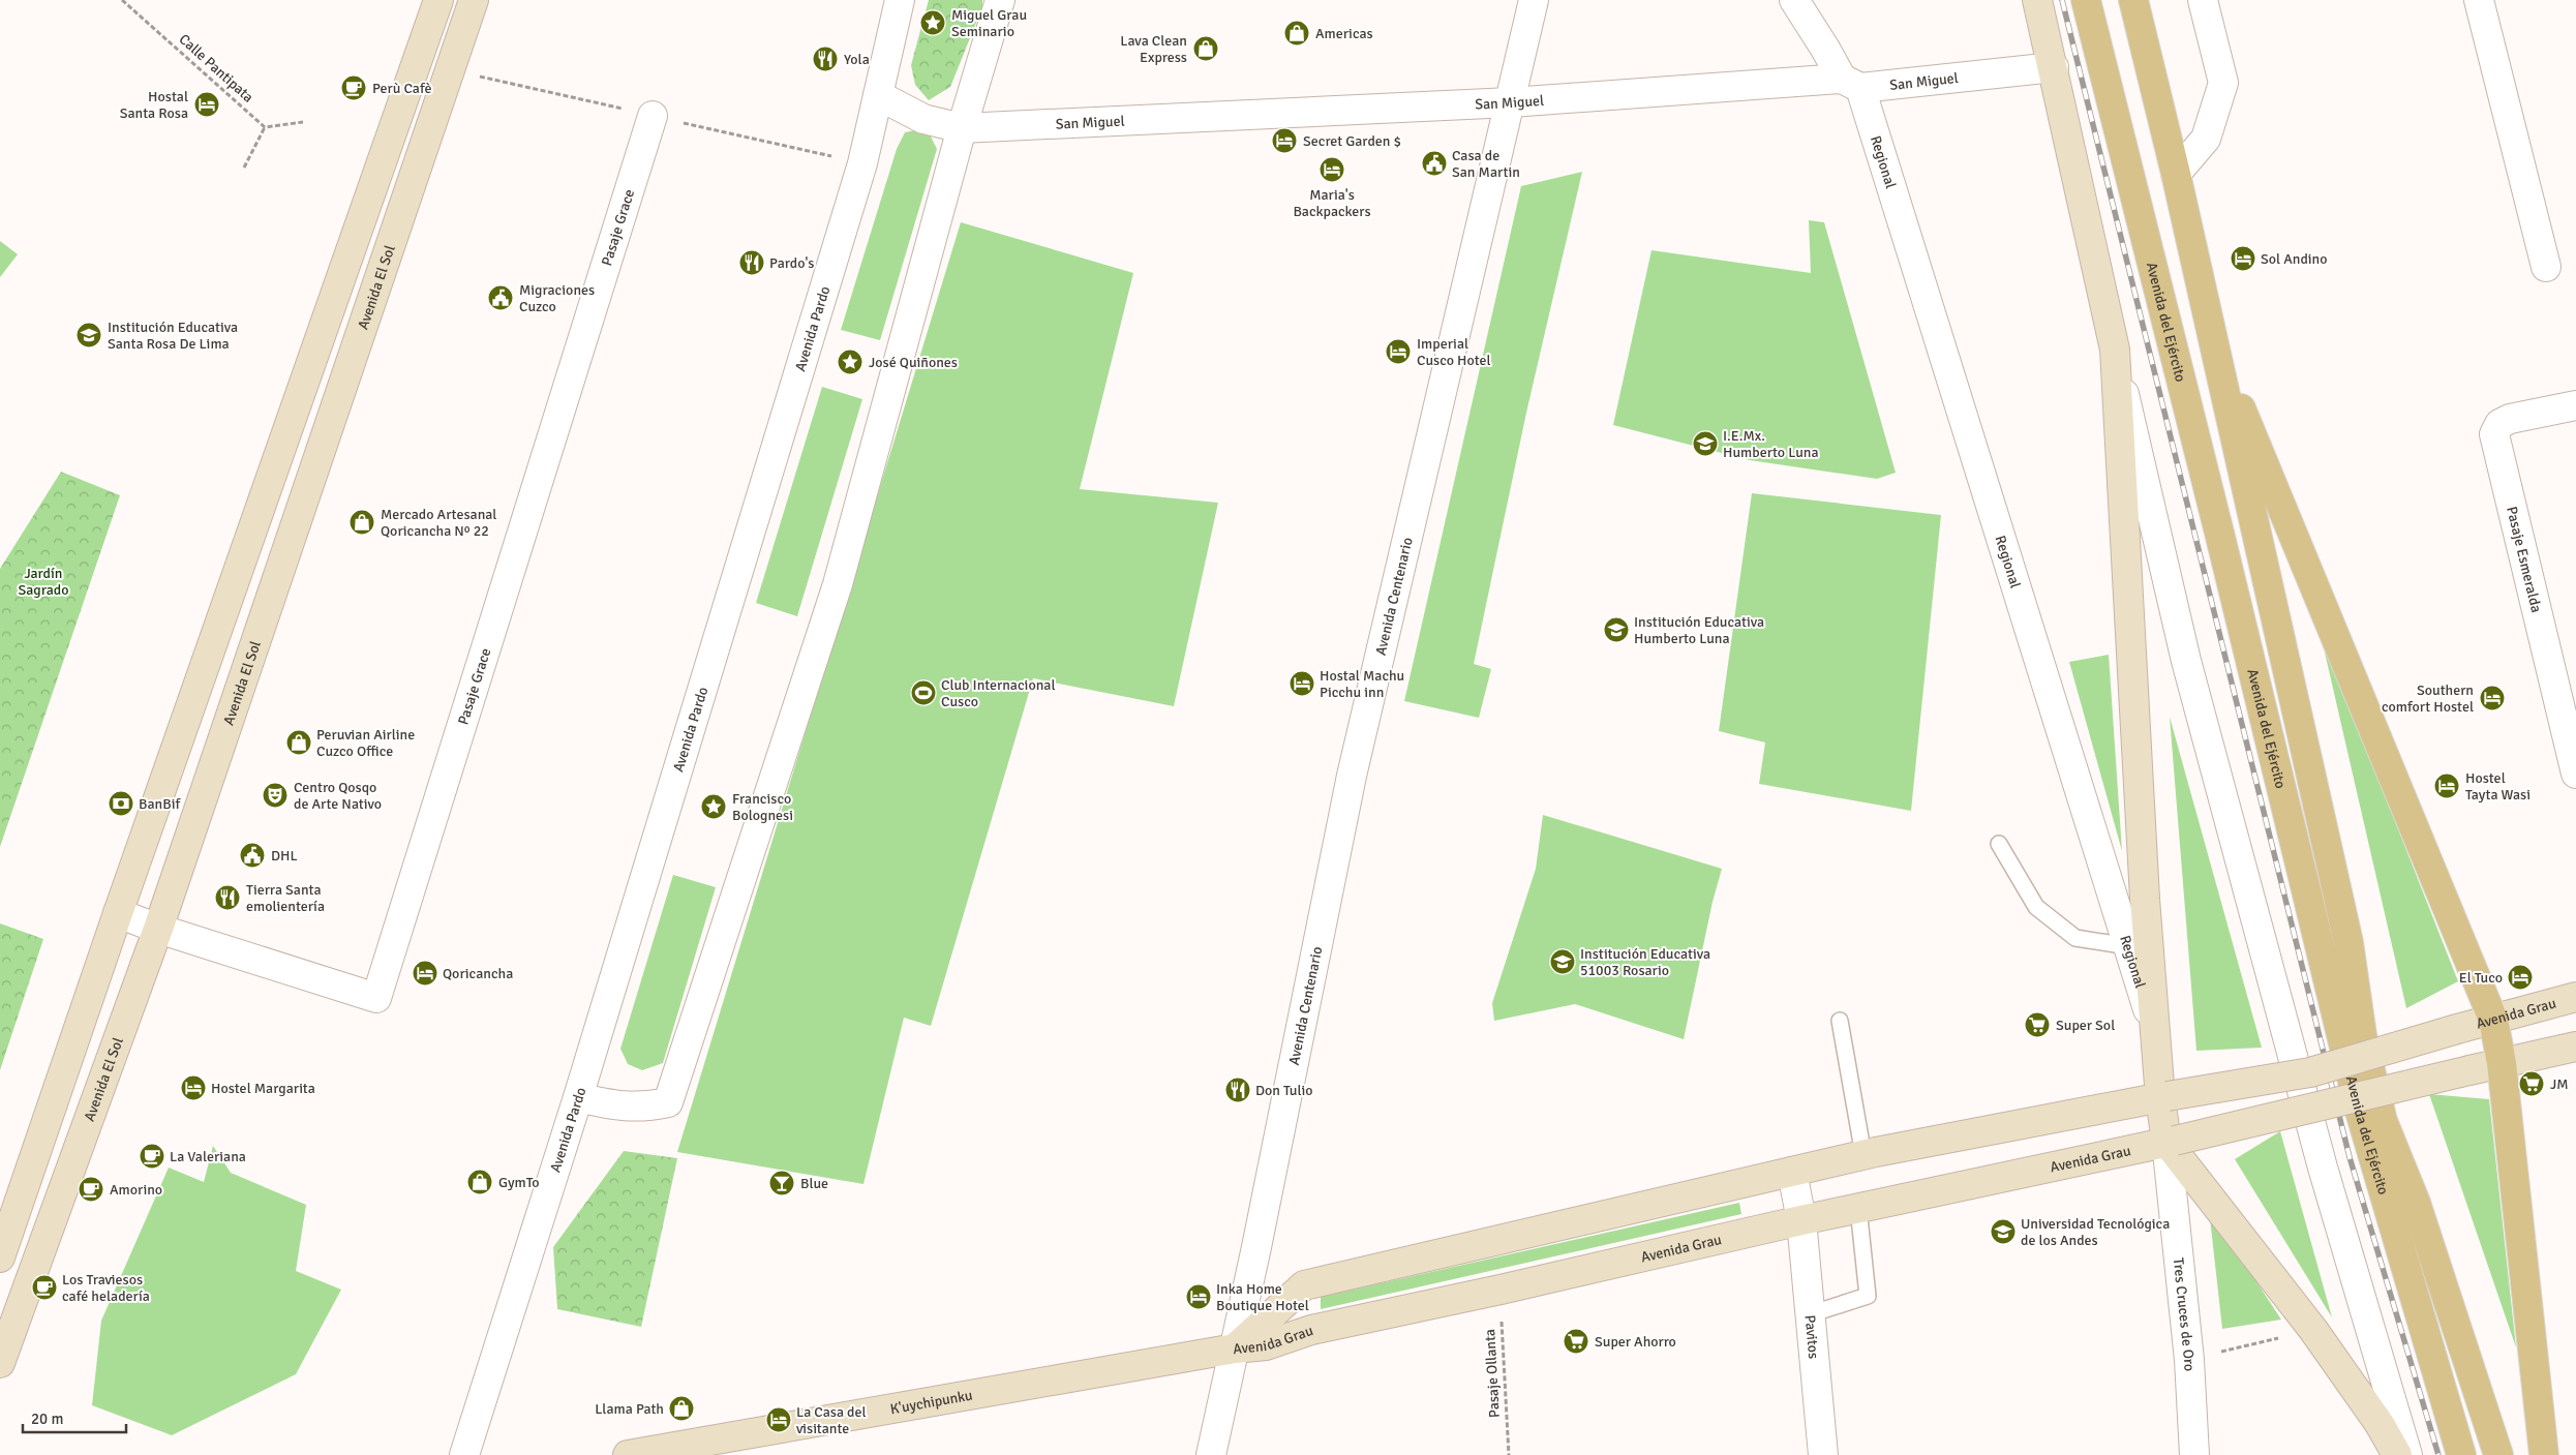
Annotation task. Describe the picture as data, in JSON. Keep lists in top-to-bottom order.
{
  "streets": {
    "main road": ["Avenida del Ejército"],
    "street": [
      "San Miguel",
      "Regional",
      "Pasaje Grace",
      "Avenida El Sol",
      "Avenida Pardo",
      "Pasaje Esmeralda",
      "Avenida Centenario",
      "Avenida Grau",
      "Tres Cruces de Oro",
      "Pavitos",
      "K'uychipunku"
    ],
    "path": ["Calle Pantipata", "Pasaje Ollanta"]
  },
  "crossings": [
    ["San Miguel", "Regional"],
    ["San Miguel", "Avenida Pardo"],
    ["San Miguel", "Avenida Centenario"],
    ["Pasaje Grace", "Avenida El Sol"],
    ["Avenida Centenario", "Avenida Grau"],
    ["Avenida Centenario", "K'uychipunku"],
    ["Avenida Grau", "Tres Cruces de Oro"],
    ["Avenida Grau", "Pavitos"],
    ["Avenida Grau", "Pasaje Ollanta"],
    ["Avenida Grau", "K'uychipunku"]
  ],
  "parks": ["Jardín Sagrado"],
  "places": {
    "place": ["Miguel Grau Seminario", "José Quiñones", "Francisco Bolognesi"],
    "shop": [
      "Americas",
      "Lava Clean Express",
      "Mercado Artesanal Qoricancha Nº 22",
      "Peruvian Airline Cuzco Office",
      "GymTo",
      "Llama Path"
    ],
    "restaurant": [
      "Yola",
      "Pardo's",
      "Tierra Santa emolientería",
      "Don Tulio"
    ],
    "cafe": [
      "Perù Cafè",
      "La Valeriana",
      "Amorino",
      "Los Traviesos café heladería"
    ],
    "hotel": [
      "Hostal Santa Rosa",
      "Secret Garden $",
      "Maria's Backpackers",
      "Sol Andino",
      "Imperial Cusco Hotel",
      "Hostal Machu Picchu inn",
      "Southern comfort Hostel",
      "Hostel Tayta Wasi",
      "Qoricancha",
      "El Tuco",
      "Hostel Margarita",
      "Inka Home Boutique Hotel",
      "La Casa del visitante"
    ],
    "public building": ["Casa de San Martin", "Migraciones Cuzco", "DHL"],
    "school or university": [
      "Institución Educativa Santa Rosa De Lima",
      "I.E.Mx. Humberto Luna",
      "Institución Educativa Humberto Luna",
      "Institución Educativa 51003 Rosario",
      "Universidad Tecnológica de los Andes"
    ],
    "sports": ["Club Internacional Cusco"],
    "theatre": ["Centro Qosqo de Arte Nativo"],
    "bank": ["BanBif"],
    "supermarket": ["Super Sol", "JM", "Super Ahorro"],
    "bar": ["Blue"]
  },
  "scale_bar": "20 m"
}
